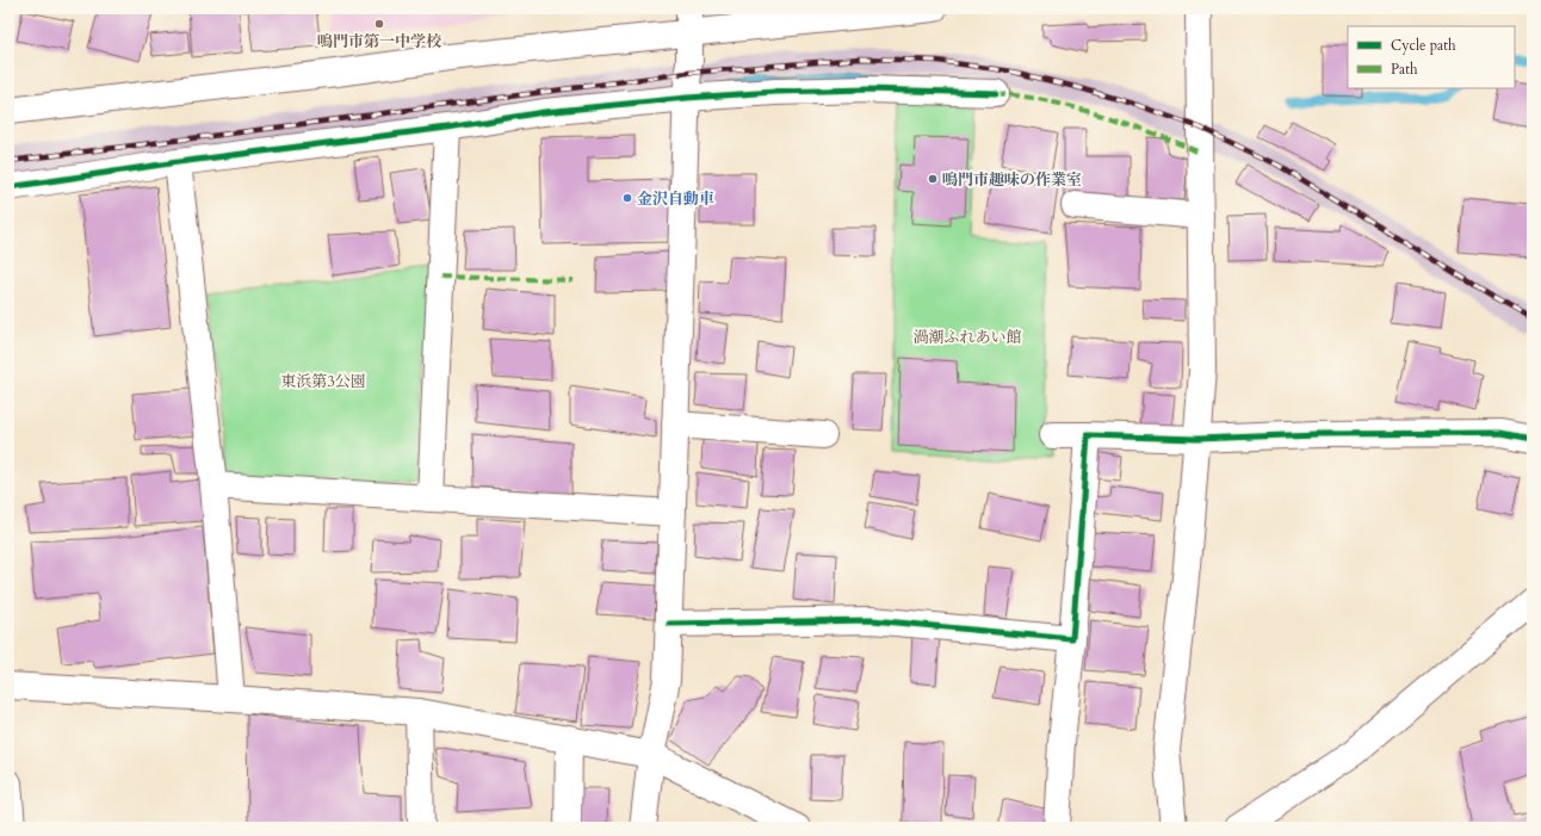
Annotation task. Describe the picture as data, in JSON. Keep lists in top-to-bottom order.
{
  "parks": ["渦潮ふれあい館", "東浜第3公園"],
  "places": ["鳴門市第一中学校", "鳴門市趣味の作業室", "金沢自動車"],
  "legend": ["Cycle path", "Path"]
}
